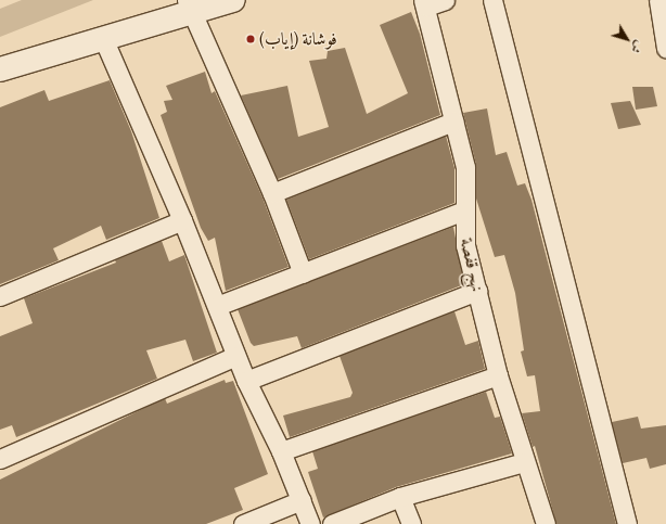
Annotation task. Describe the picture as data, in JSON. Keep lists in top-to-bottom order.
{
  "streets": {
    "street": ["نهج قفصة"]
  },
  "places": ["فوشانة (إياب)"],
  "north": "bottom right"
}
